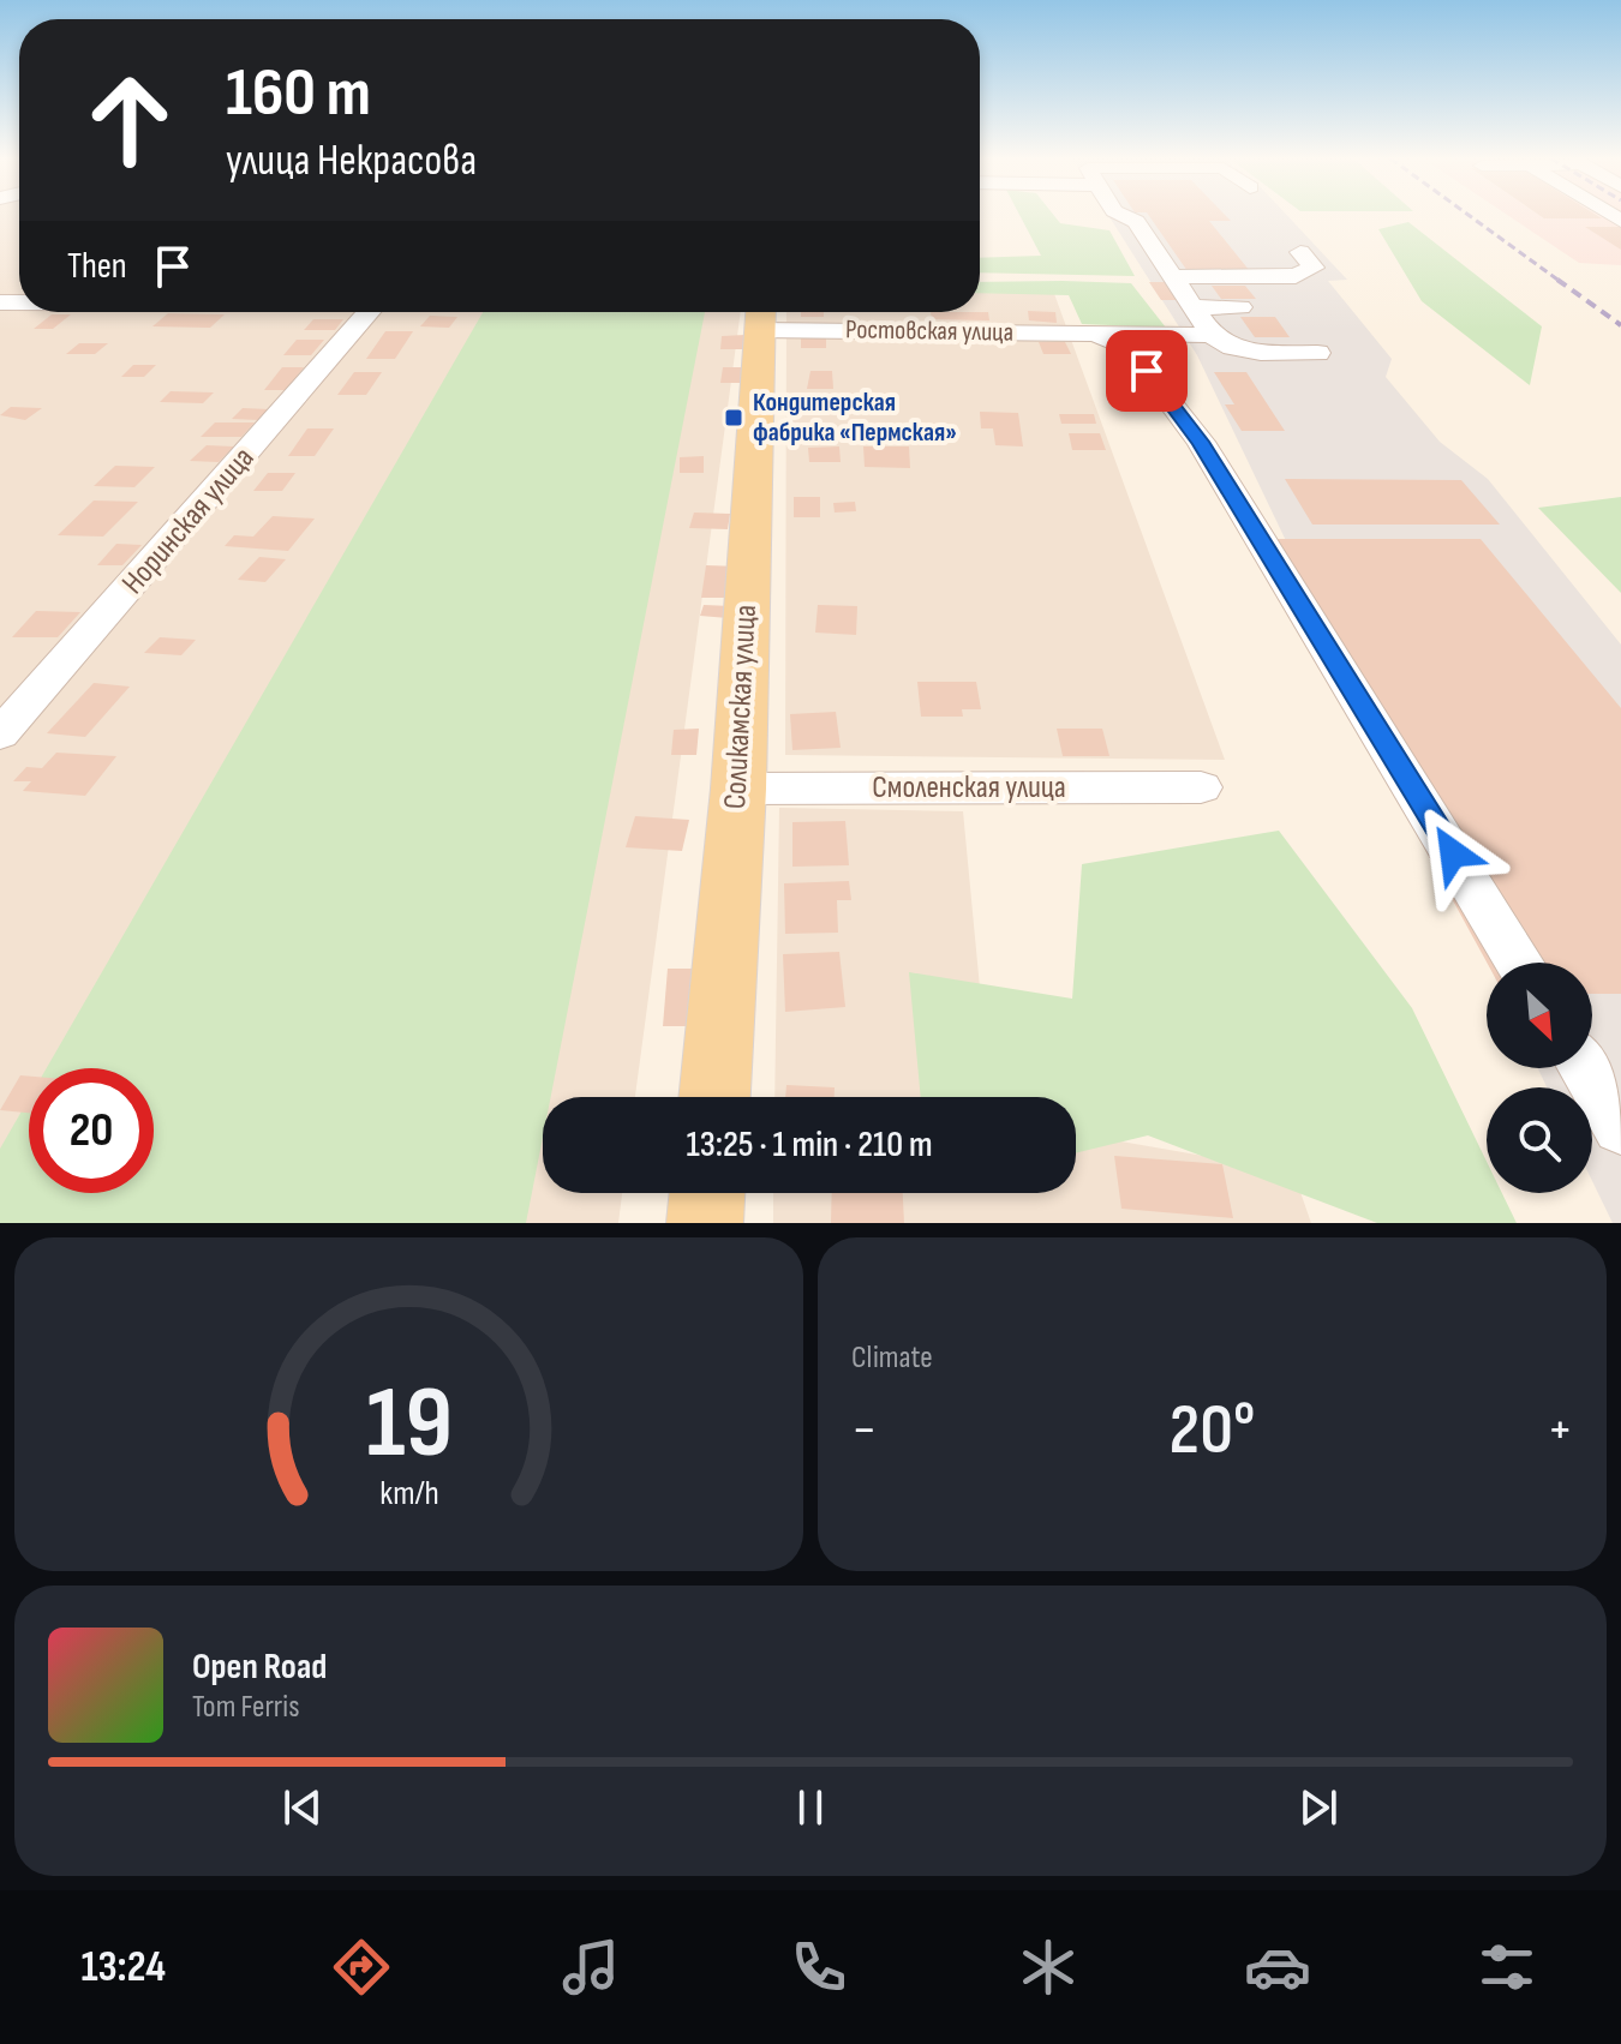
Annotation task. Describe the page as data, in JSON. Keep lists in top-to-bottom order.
{
  "streets": {
    "main road": ["Соликамская улица"],
    "street": ["Ростовская улица", "Норинская улица", "Смоленская улица"]
  },
  "crossings": [
    ["Ростовская улица", "Соликамская улица"],
    ["Соликамская улица", "Смоленская улица"]
  ],
  "places": {
    "transit": ["Кондитерская фабрика «Пермская»"]
  },
  "north": "bottom right",
  "page": {
    "turn": ["160 m", "улица Некрасова"],
    "then": "Then",
    "limit": "20",
    "trip": "13:25 · 1 min · 210 m",
    "tile": "Climate",
    "heat": ["−", "20°", "+"],
    "song": ["Open Road", "Tom Ferris"],
    "tabs": "13:24",
    "gauge": ["19", "km/h"]
  }
}
